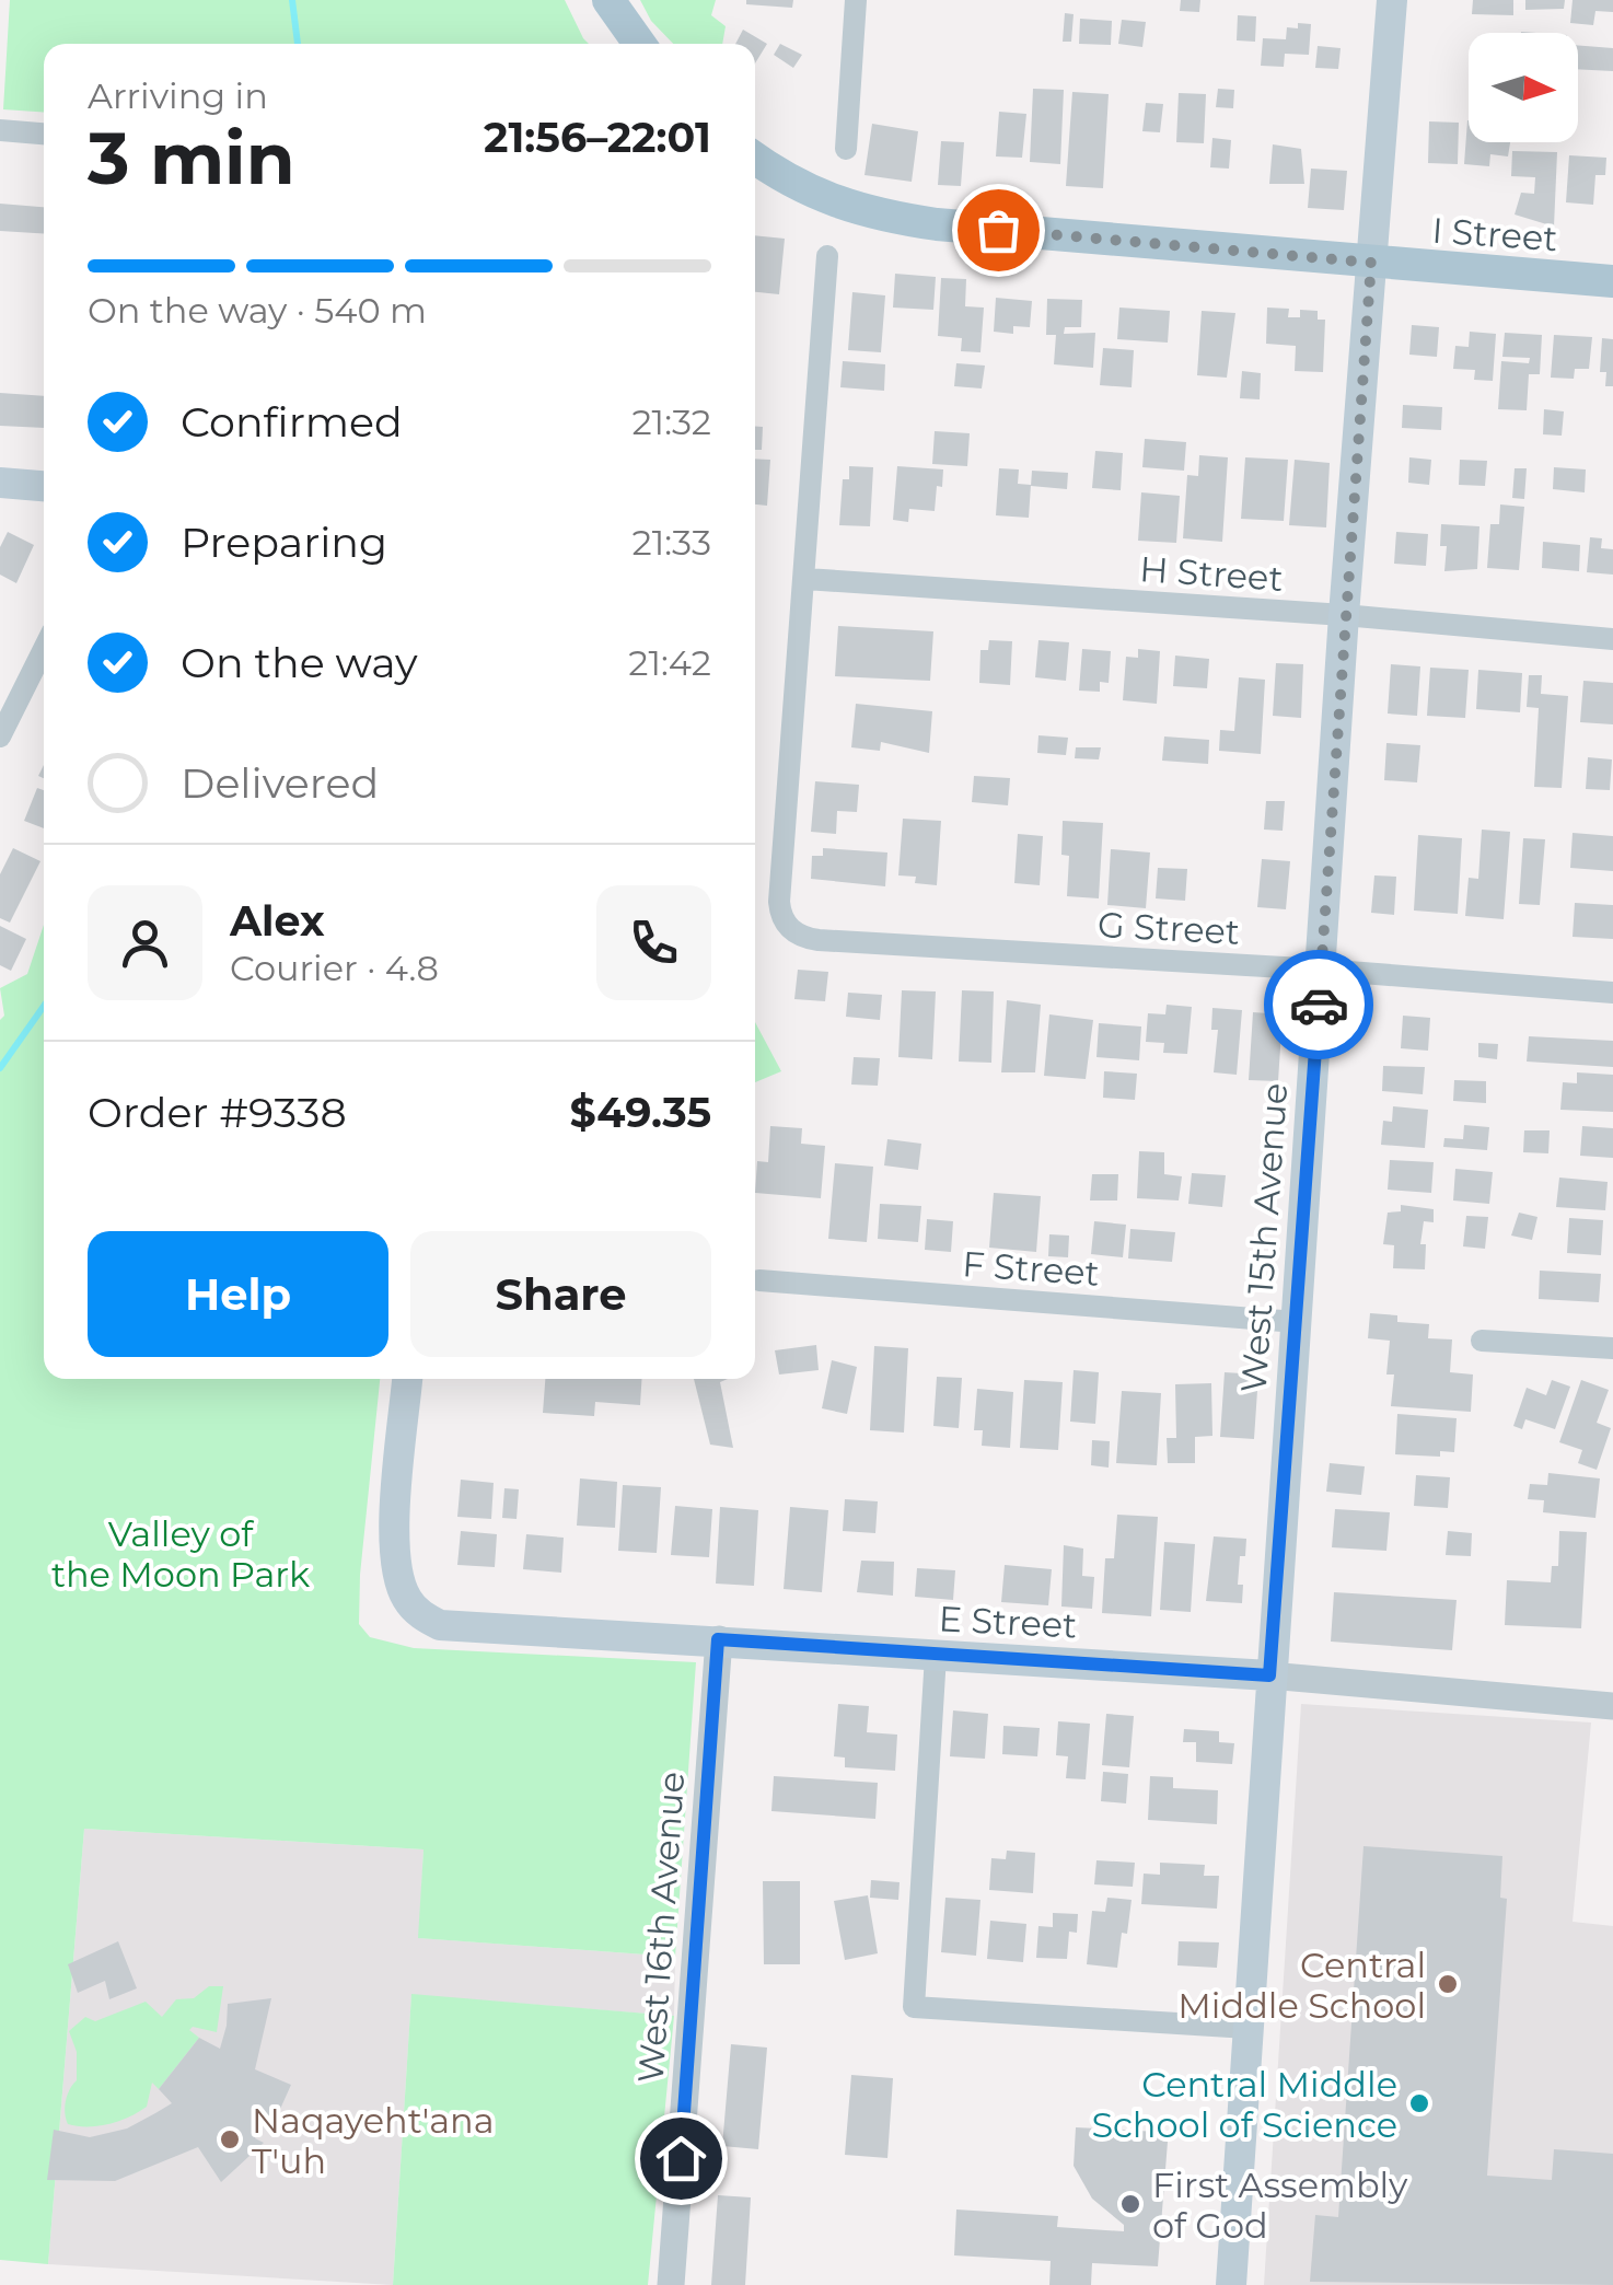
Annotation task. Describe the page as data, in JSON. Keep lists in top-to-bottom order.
{
  "streets": {
    "main road": ["I Street", "West 15th Avenue", "E Street"],
    "street": [
      "H Street",
      "G Street",
      "F Street",
      "West 16th Avenue"
    ]
  },
  "crossings": [
    ["I Street", "West 15th Avenue"],
    ["H Street", "G Street"],
    ["H Street", "West 15th Avenue"],
    ["G Street", "West 15th Avenue"],
    ["West 15th Avenue", "F Street"],
    ["West 15th Avenue", "E Street"],
    ["E Street", "West 16th Avenue"]
  ],
  "parks": ["Valley of the Moon Park"],
  "places": [
    "Central Middle School",
    "Central Middle School of Science",
    "Naqayeht'ana T'uh",
    "First Assembly of God"
  ],
  "north": "right",
  "page": {
    "heading": ["3 min", "Arriving in", "21:56–22:01"],
    "panel": [
      "Alex",
      "Courier · 4.8",
      "Order #9338",
      "$49.35"
    ],
    "bar": "On the way · 540 m",
    "list": [
      ["Confirmed", "21:32"],
      ["Preparing", "21:33"],
      ["On the way", "21:42"],
      "Delivered"
    ],
    "buttons": ["Help", "Share"]
  }
}
